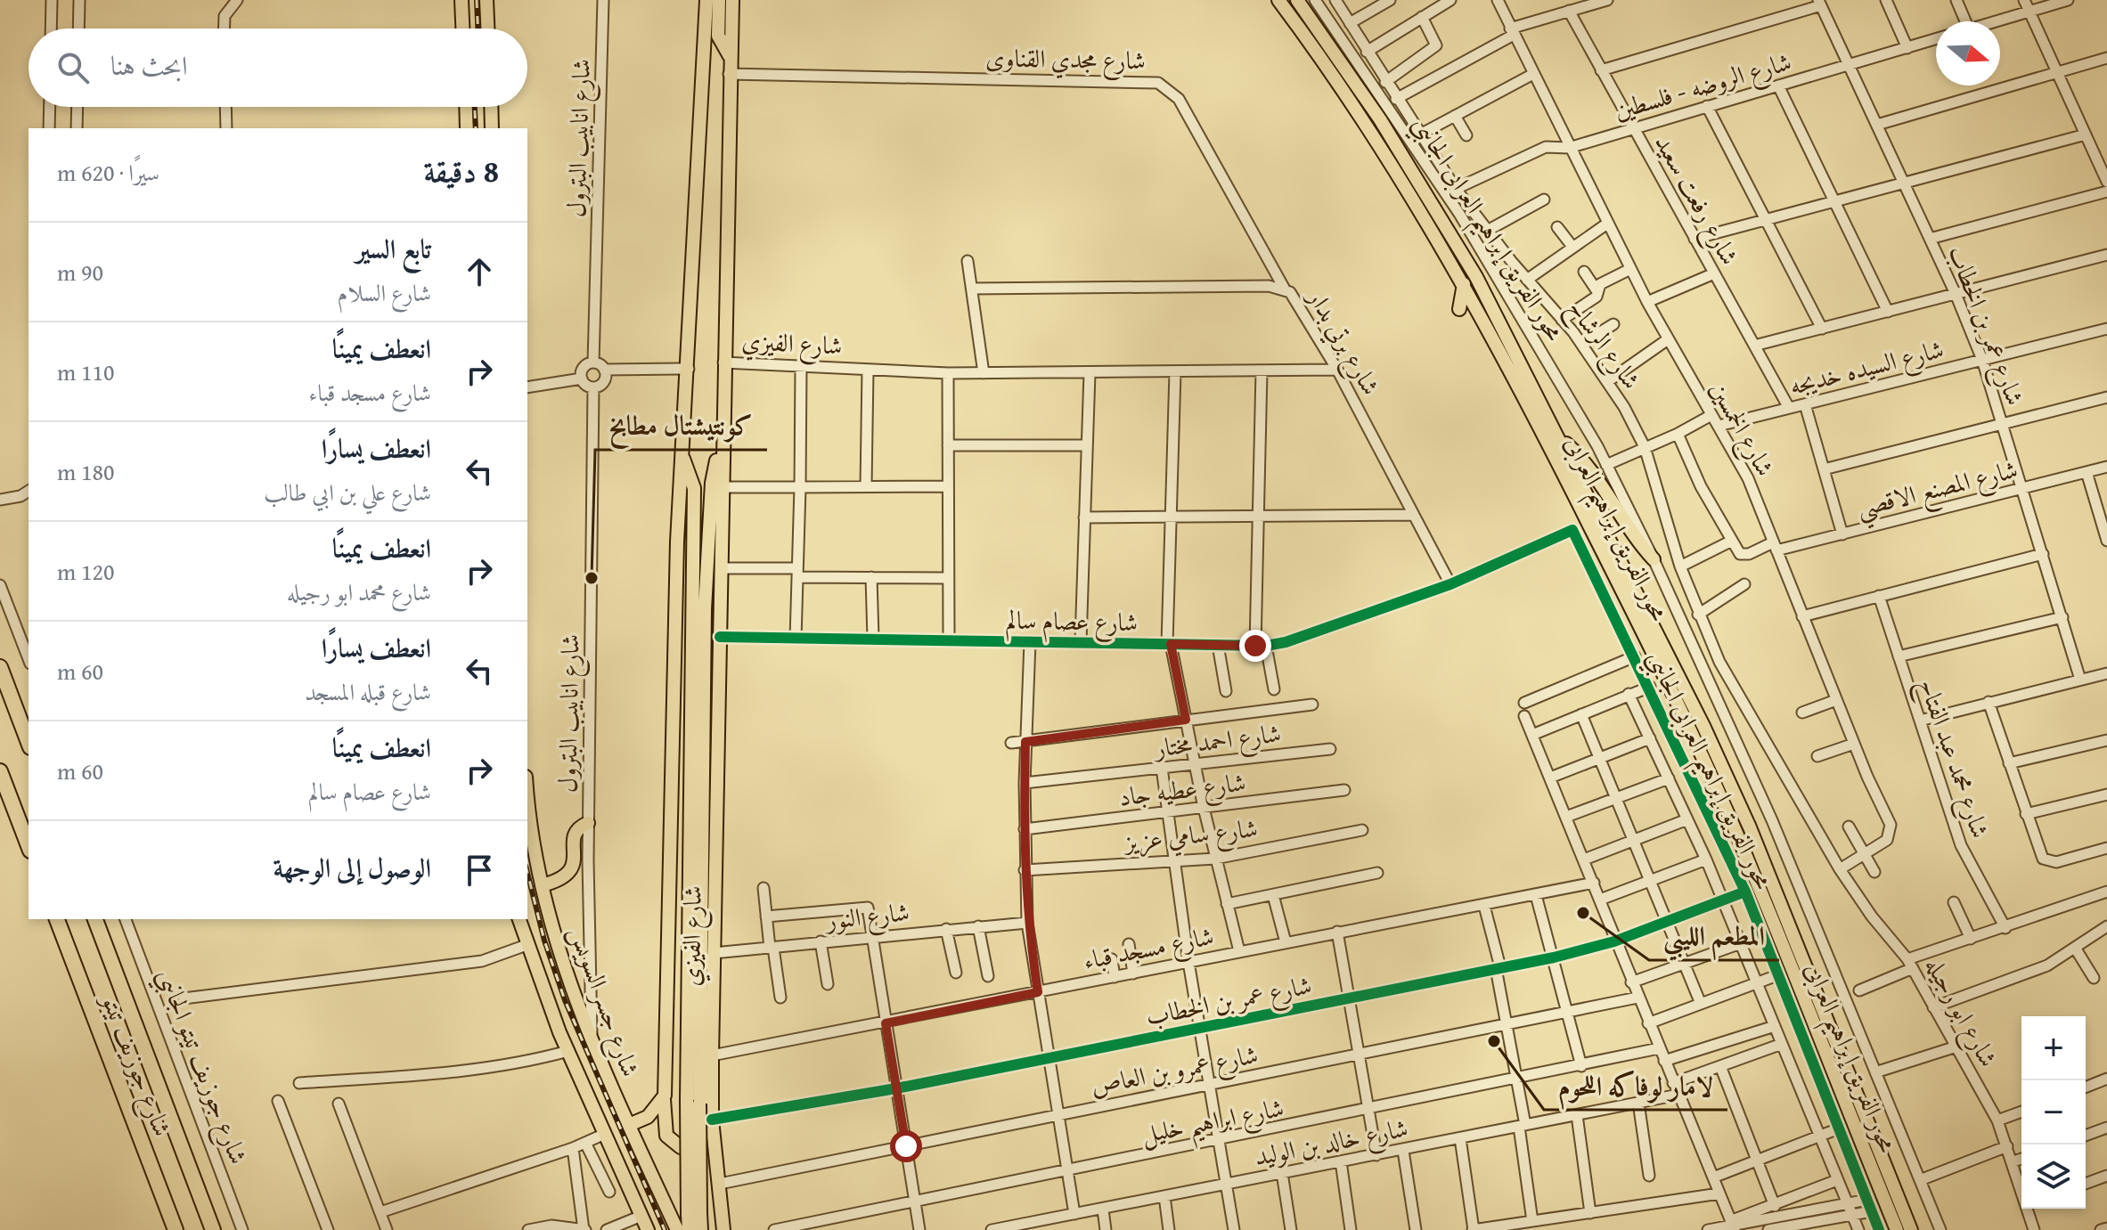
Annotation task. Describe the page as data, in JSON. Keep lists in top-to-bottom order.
{
  "streets": {
    "highway": ["شارع جوزيف تيتو"],
    "main road": ["شارع الفيزي", "محور الفريق إبراهيم العرابى", "شارع جسر السويس"],
    "street": [
      "شارع مجدي القناوى",
      "شارع الروضه - فلسطين",
      "شارع انابيب البترول",
      "شارع رفعت سعيد",
      "محور الفريق إبراهيم العرابى الجانبي",
      "شارع عمر بن الخطاب",
      "شارع برتي بدار",
      "شارع الرشاح",
      "شارع السيده خديجه",
      "شارع الخمسين",
      "شارع المصنع الاقصي",
      "شارع عصام سالم",
      "شارع احمد مختار",
      "شارع محمد عبد الفتاح",
      "شارع عطيه جاد",
      "شارع سامي عزيز",
      "شارع النور",
      "شارع مسجد قباء",
      "شارع ابو رجيله",
      "شارع جوزيف تيتو الجانبي",
      "شارع عمرو بن العاص",
      "شارع ابراهيم خليل",
      "شارع خالد بن الوليد"
    ]
  },
  "crossings": [
    ["شارع مجدي القناوى", "شارع برتي بدار"],
    ["شارع الروضه - فلسطين", "شارع رفعت سعيد"],
    ["شارع الروضه - فلسطين", "شارع عمر بن الخطاب"],
    ["شارع الروضه - فلسطين", "شارع الرشاح"],
    ["شارع الروضه - فلسطين", "شارع الخمسين"],
    ["شارع انابيب البترول", "شارع جسر السويس"],
    ["شارع رفعت سعيد", "شارع السيده خديجه"],
    ["محور الفريق إبراهيم العرابى الجانبي", "شارع عمر بن الخطاب"],
    ["محور الفريق إبراهيم العرابى الجانبي", "محور الفريق إبراهيم العرابى"],
    ["محور الفريق إبراهيم العرابى الجانبي", "شارع عصام سالم"],
    ["شارع عمر بن الخطاب", "شارع الفيزي"],
    ["شارع عمر بن الخطاب", "شارع السيده خديجه"],
    ["شارع عمر بن الخطاب", "شارع المصنع الاقصي"],
    ["شارع عمر بن الخطاب", "محور الفريق إبراهيم العرابى"],
    ["شارع برتي بدار", "شارع الفيزي"],
    ["شارع برتي بدار", "شارع عصام سالم"],
    ["شارع الفيزي", "شارع عصام سالم"],
    ["شارع الفيزي", "شارع النور"],
    ["شارع الفيزي", "شارع مسجد قباء"],
    ["شارع الفيزي", "شارع عمرو بن العاص"],
    ["شارع الرشاح", "شارع ابو رجيله"],
    ["شارع السيده خديجه", "شارع الخمسين"],
    ["شارع الخمسين", "شارع المصنع الاقصي"],
    ["شارع الخمسين", "شارع ابو رجيله"]
  ],
  "places": ["كونتيشتال مطابخ", "المطعم الليبي", "لامار لوفاكه اللحوم"],
  "north": "right",
  "page": {
    "search": "ابحث هنا",
    "heading": ["8 دقيقة", "سيرًا · 620 m"],
    "list": [
      ["تابع السير", "شارع السلام", "90 m"],
      ["انعطف يمينًا", "شارع مسجد قباء", "110 m"],
      ["انعطف يسارًا", "شارع علي بن ابي طالب", "180 m"],
      ["انعطف يمينًا", "شارع محمد ابو رجيله", "120 m"],
      ["انعطف يسارًا", "شارع قبله المسجد", "60 m"],
      ["انعطف يمينًا", "شارع عصام سالم", "60 m"],
      "الوصول إلى الوجهة"
    ],
    "map_buttons": ["+", "−"]
  }
}
